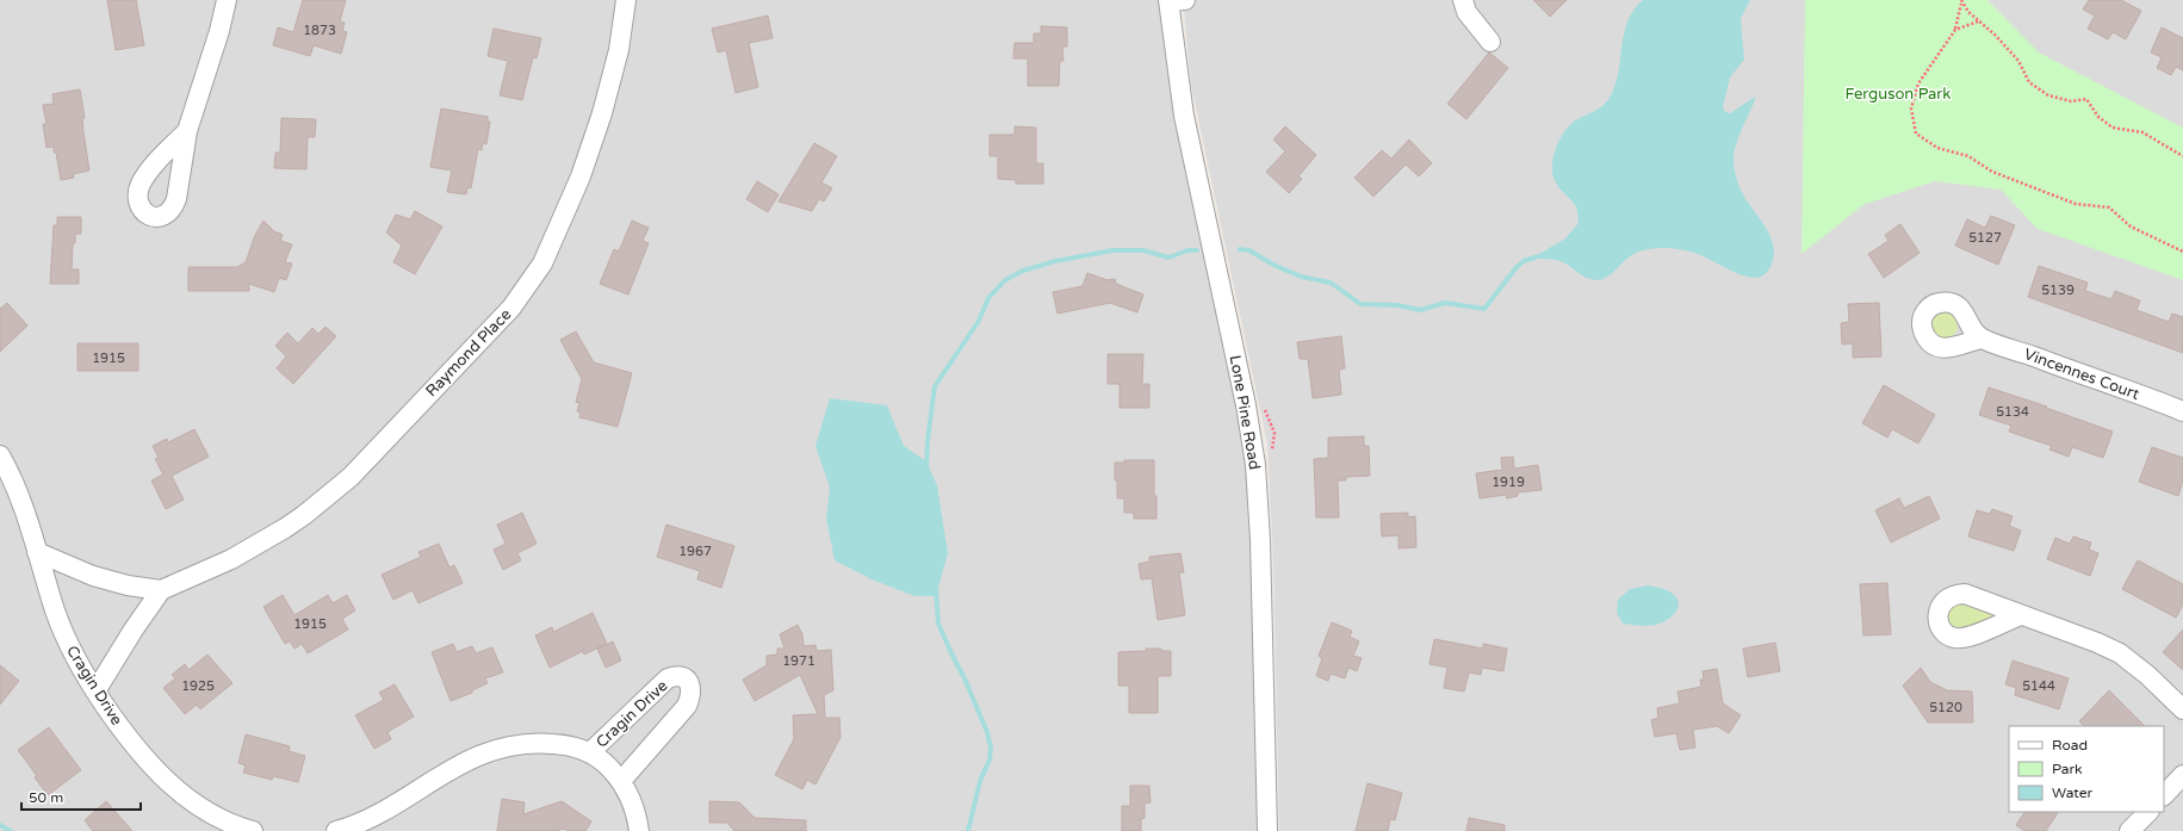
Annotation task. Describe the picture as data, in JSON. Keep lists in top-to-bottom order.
{
  "streets": {
    "street": [
      "Raymond Place",
      "Vincennes Court",
      "Lone Pine Road",
      "Cragin Drive"
    ]
  },
  "crossings": [
    ["Raymond Place", "Cragin Drive"]
  ],
  "parks": ["Ferguson Park"],
  "house_numbers": [
    "1873",
    "5127",
    "5139",
    "1915",
    "5134",
    "1919",
    "1967",
    "1915",
    "1971",
    "1925",
    "5144",
    "5120"
  ],
  "legend": ["Road", "Park", "Water"],
  "scale_bar": "50 m"
}
